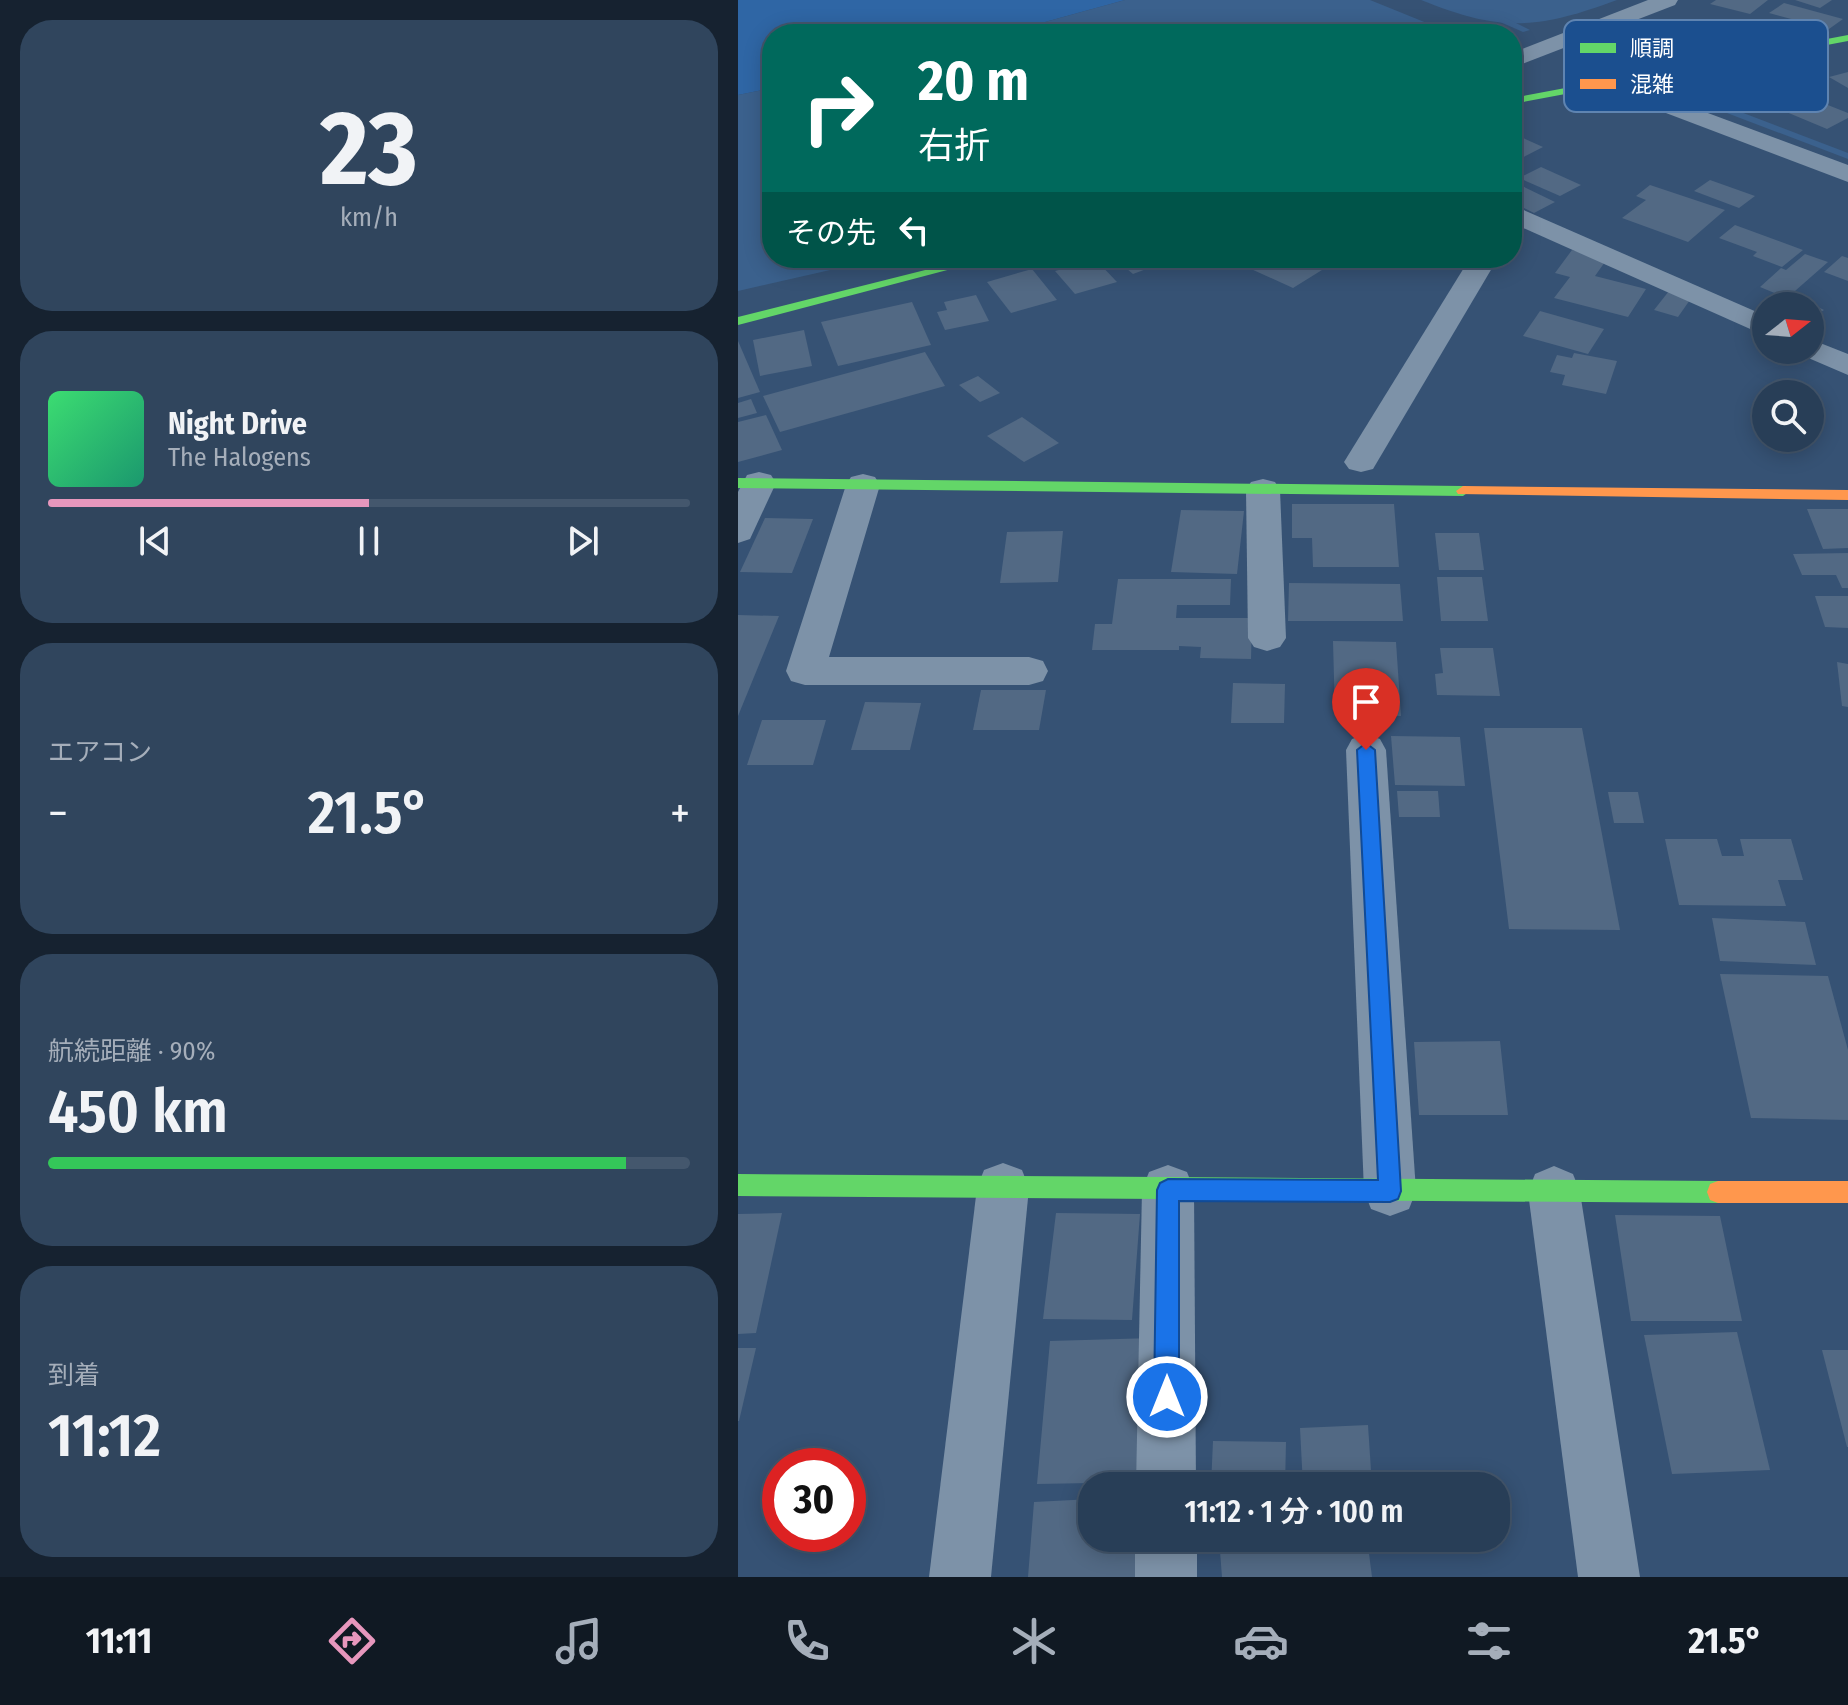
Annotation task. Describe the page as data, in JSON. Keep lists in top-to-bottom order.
{
  "legend": ["順調", "混雑"],
  "north": "right",
  "page": {
    "tile": [
      ["23", "km/h"],
      "エアコン",
      ["航続距離 · 90%", "450 km"],
      ["到着", "11:12"]
    ],
    "turn": ["20 m", "右折"],
    "then": "その先",
    "song": ["Night Drive", "The Halogens"],
    "heat": ["−", "21.5°", "+"],
    "limit": "30",
    "trip": "11:12 · 1 分 · 100 m",
    "tabs": ["11:11", "21.5°"]
  }
}
